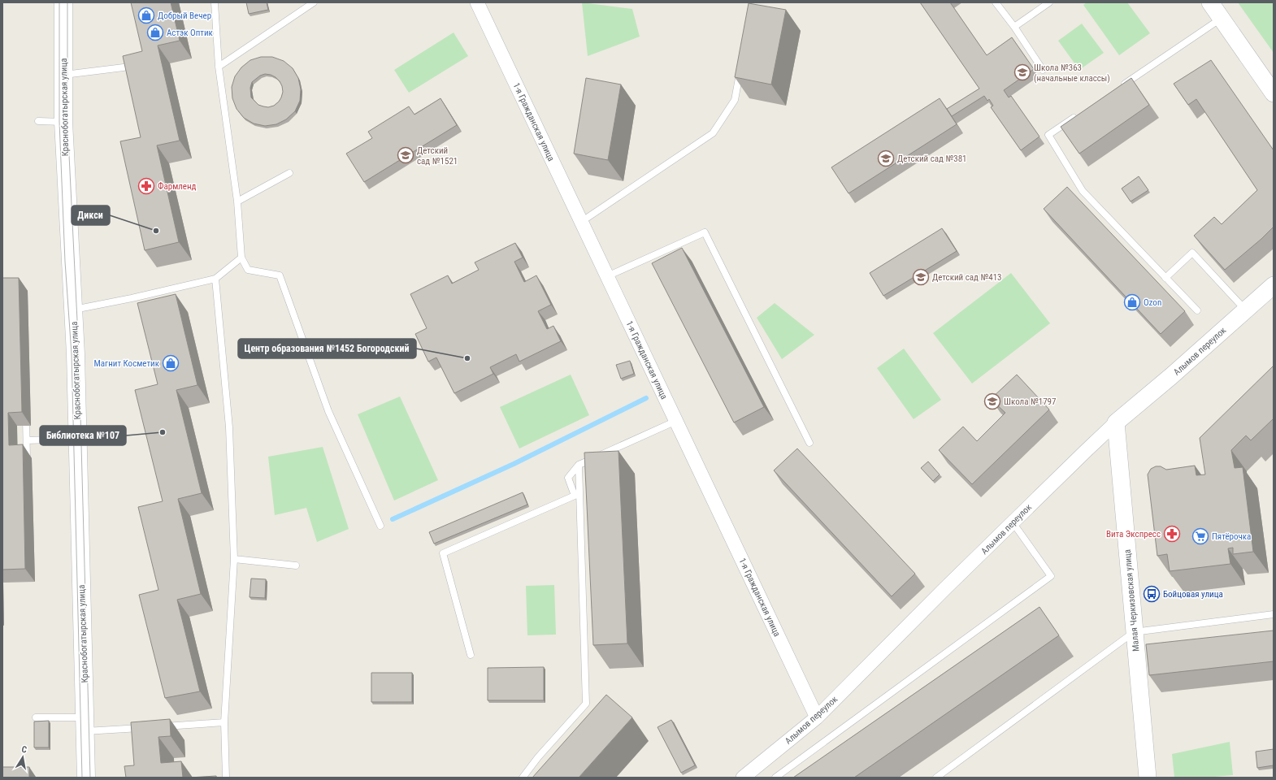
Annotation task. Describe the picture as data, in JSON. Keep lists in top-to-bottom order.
{
  "streets": {
    "main road": ["Краснобогатырская улица"],
    "street": ["1-я Гражданская улица", "Алымов переулок", "Малая Черкизовская улица"]
  },
  "crossings": [
    ["1-я Гражданская улица", "Алымов переулок"],
    ["Алымов переулок", "Малая Черкизовская улица"]
  ],
  "places": {
    "shop": [
      "Добрый Вечер",
      "Астэк Оптик",
      "Ozon",
      "Магнит Косметик"
    ],
    "school or university": [
      "Школа №363 (начальные классы)",
      "Детский сад №1521",
      "Детский сад №381",
      "Детский сад №413",
      "Школа №1797"
    ],
    "pharmacy": ["Фармленд", "Вита Экспресс"],
    "other": ["Дикси", "Центр образования №1452 Богородский", "Библиотека №107"],
    "supermarket": ["Пятёрочка"],
    "bus stop": ["Бойцовая улица"]
  },
  "north": "top"
}
